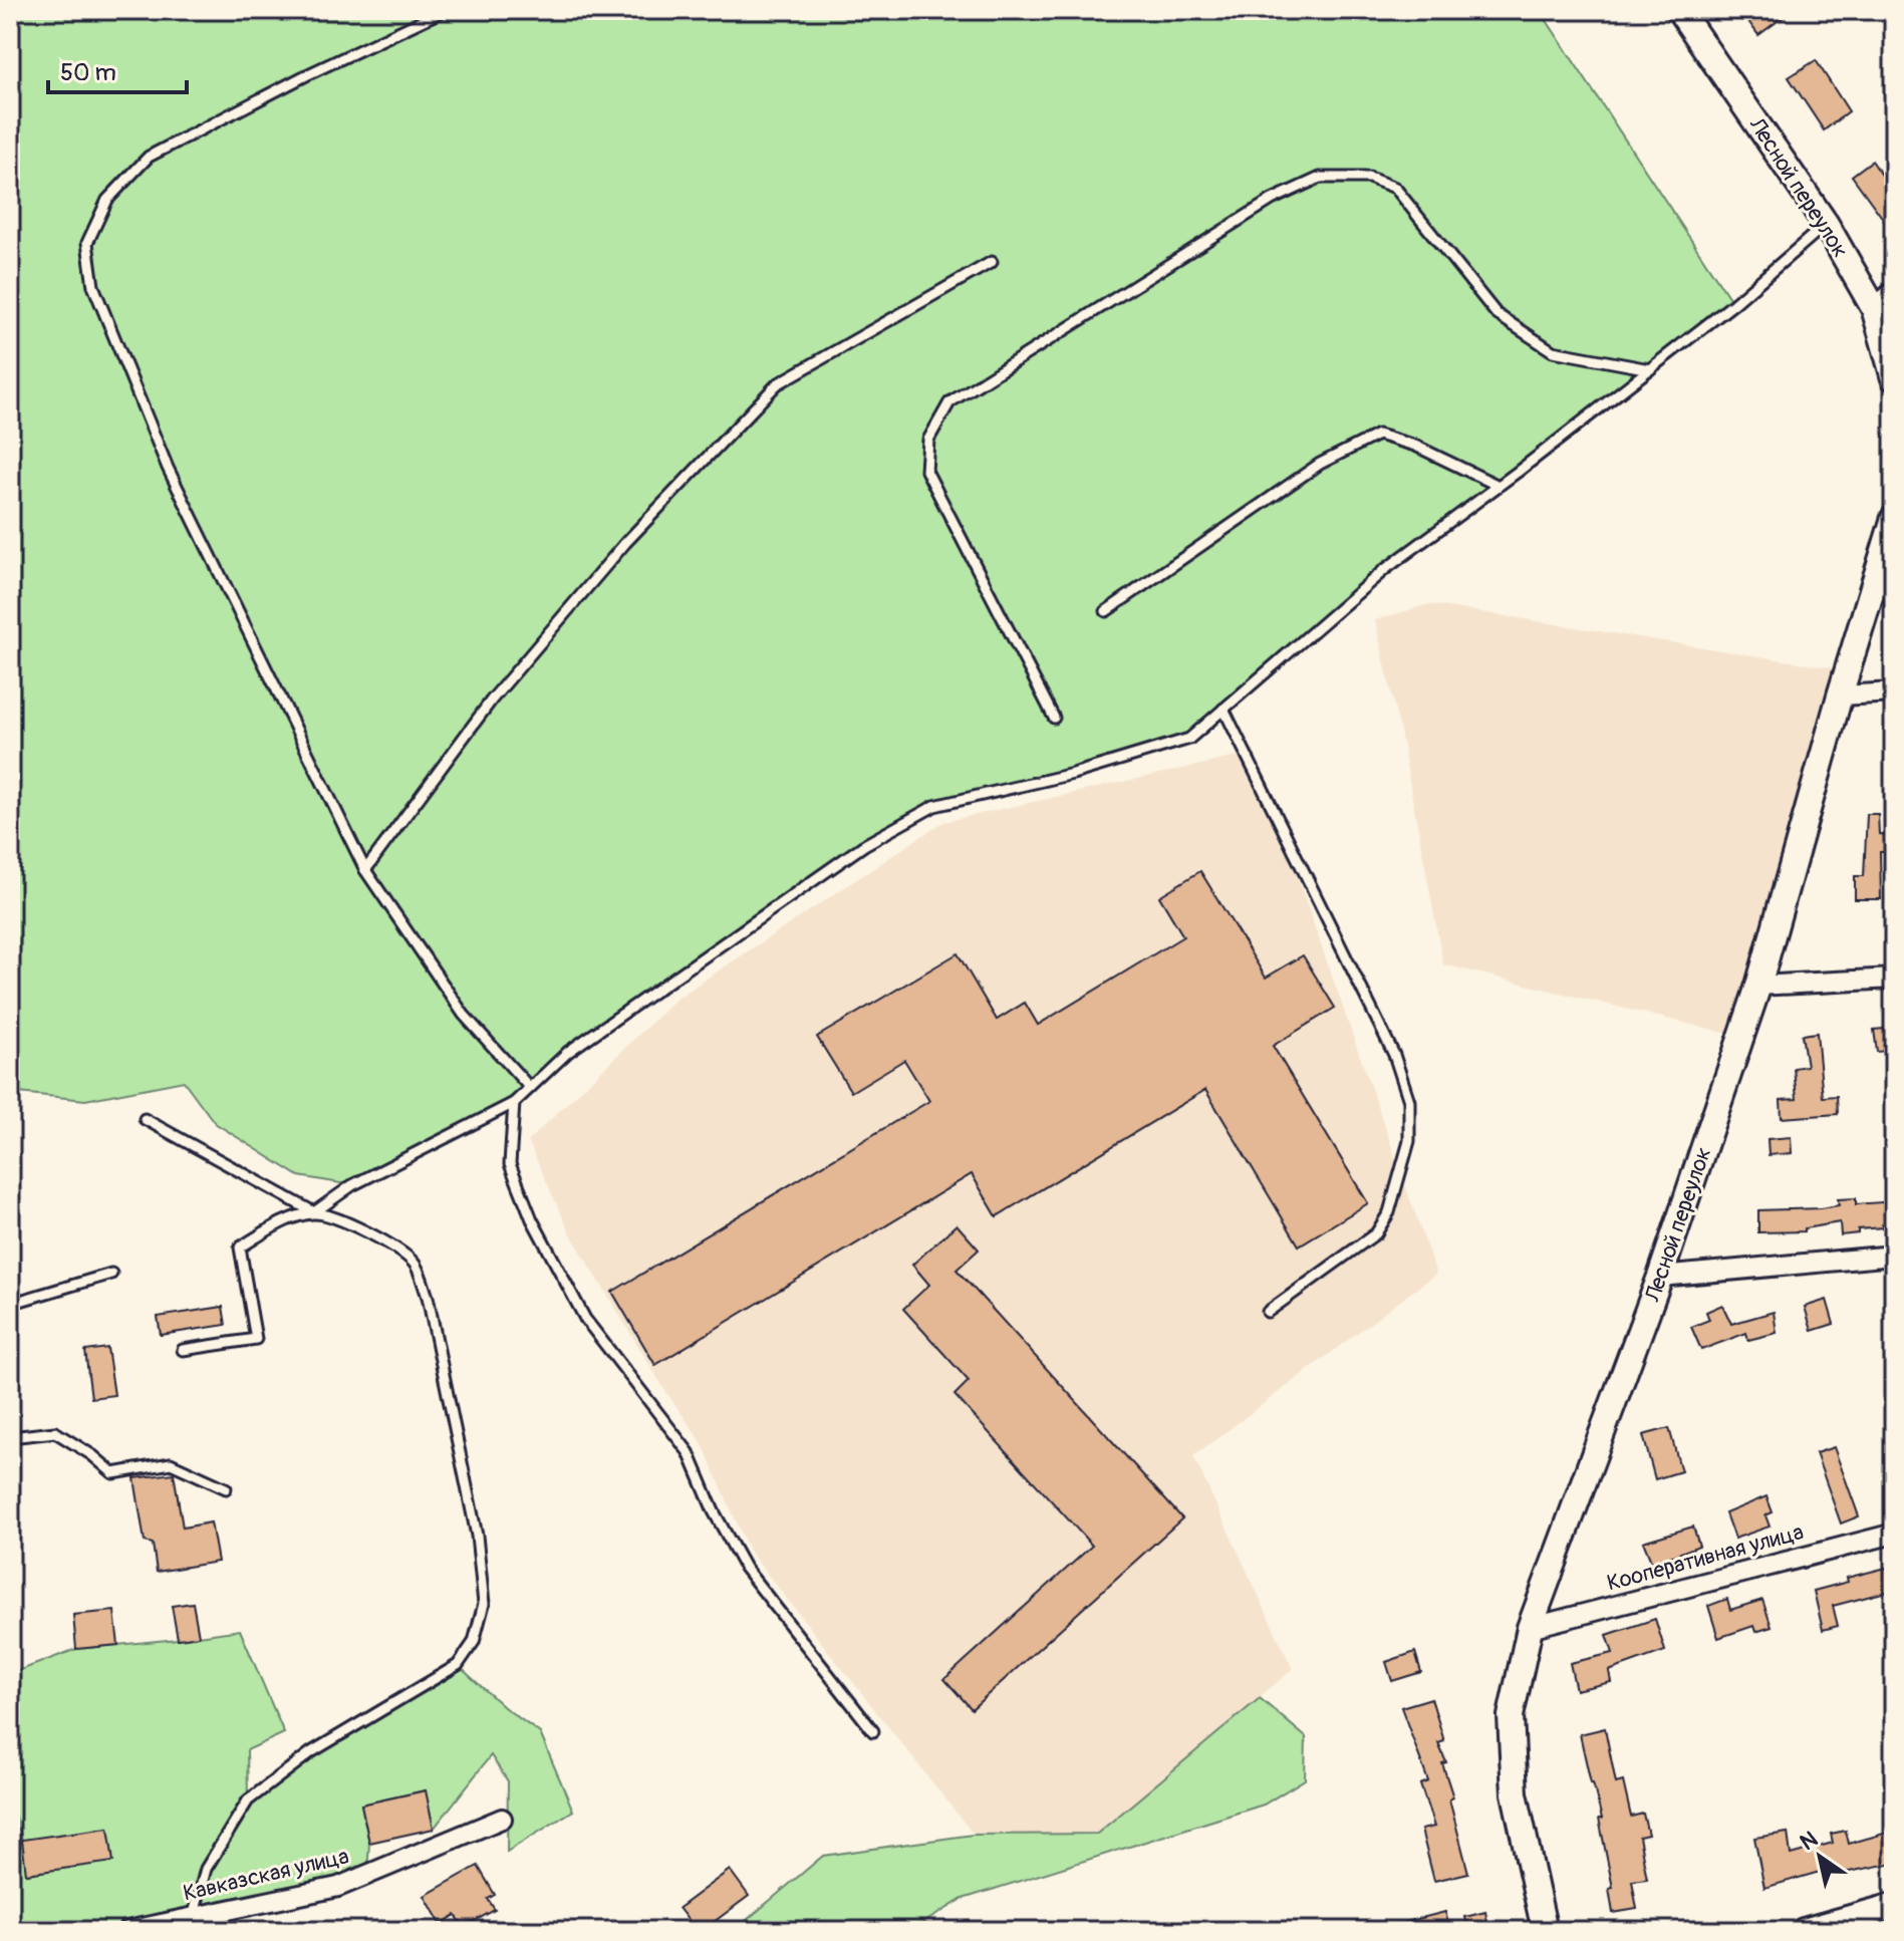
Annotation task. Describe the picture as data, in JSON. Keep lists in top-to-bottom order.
{
  "streets": {
    "main road": ["Лесной переулок"],
    "street": ["Кооперативная улица", "Кавказская улица"]
  },
  "crossings": [
    ["Лесной переулок", "Кооперативная улица"]
  ],
  "scale_bar": "50 m",
  "north": "top left"
}
